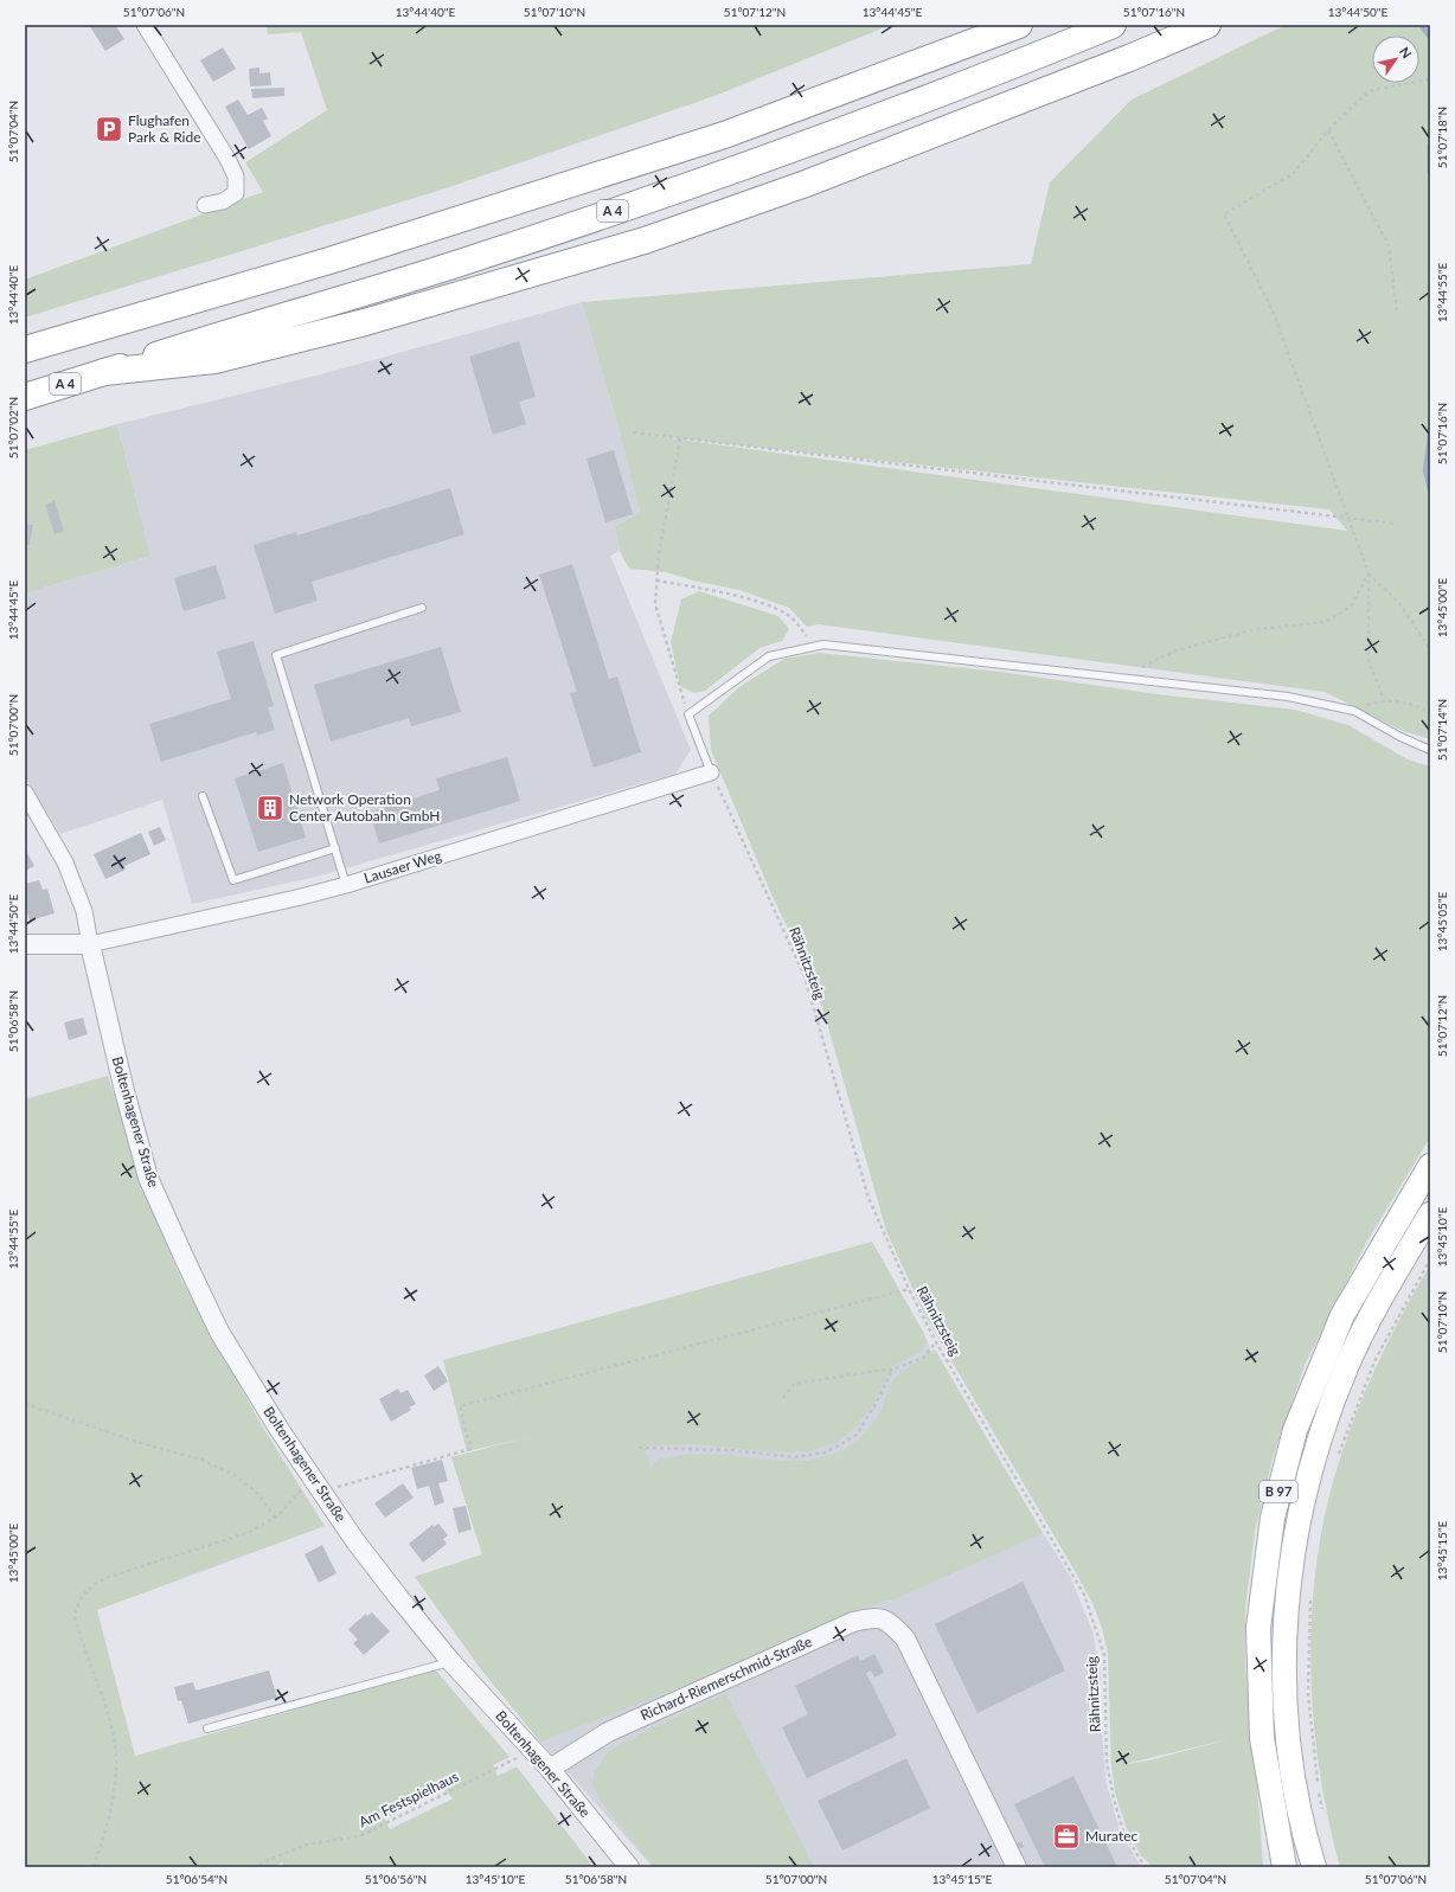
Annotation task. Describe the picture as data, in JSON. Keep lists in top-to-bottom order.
{
  "streets": {
    "highway": ["A 4"],
    "main road": ["B 97"],
    "street": ["Lausaer Weg", "Boltenhagener Straße", "Richard-Riemerschmid-Straße"],
    "path": ["Rähnitzsteig", "Am Festspielhaus"]
  },
  "crossings": [
    ["Lausaer Weg", "Rähnitzsteig"],
    ["Lausaer Weg", "Boltenhagener Straße"],
    ["Boltenhagener Straße", "Richard-Riemerschmid-Straße"]
  ],
  "places": {
    "parking": ["Flughafen Park & Ride"],
    "building": ["Network Operation Center Autobahn GmbH"],
    "office": ["Muratec"]
  },
  "north": "top right",
  "coordinates": [
    "51°07'06\"N",
    "13°44'40\"E",
    "51°07'10\"N",
    "51°07'12\"N",
    "13°44'45\"E",
    "51°07'16\"N",
    "13°44'50\"E",
    "51°07'04\"N",
    "51°07'18\"N",
    "13°44'55\"E",
    "51°07'02\"N",
    "13°45'00\"E",
    "51°07'00\"N",
    "51°07'14\"N",
    "13°45'05\"E",
    "51°06'58\"N",
    "13°45'10\"E",
    "13°45'15\"E",
    "51°06'54\"N",
    "51°06'56\"N"
  ]
}
